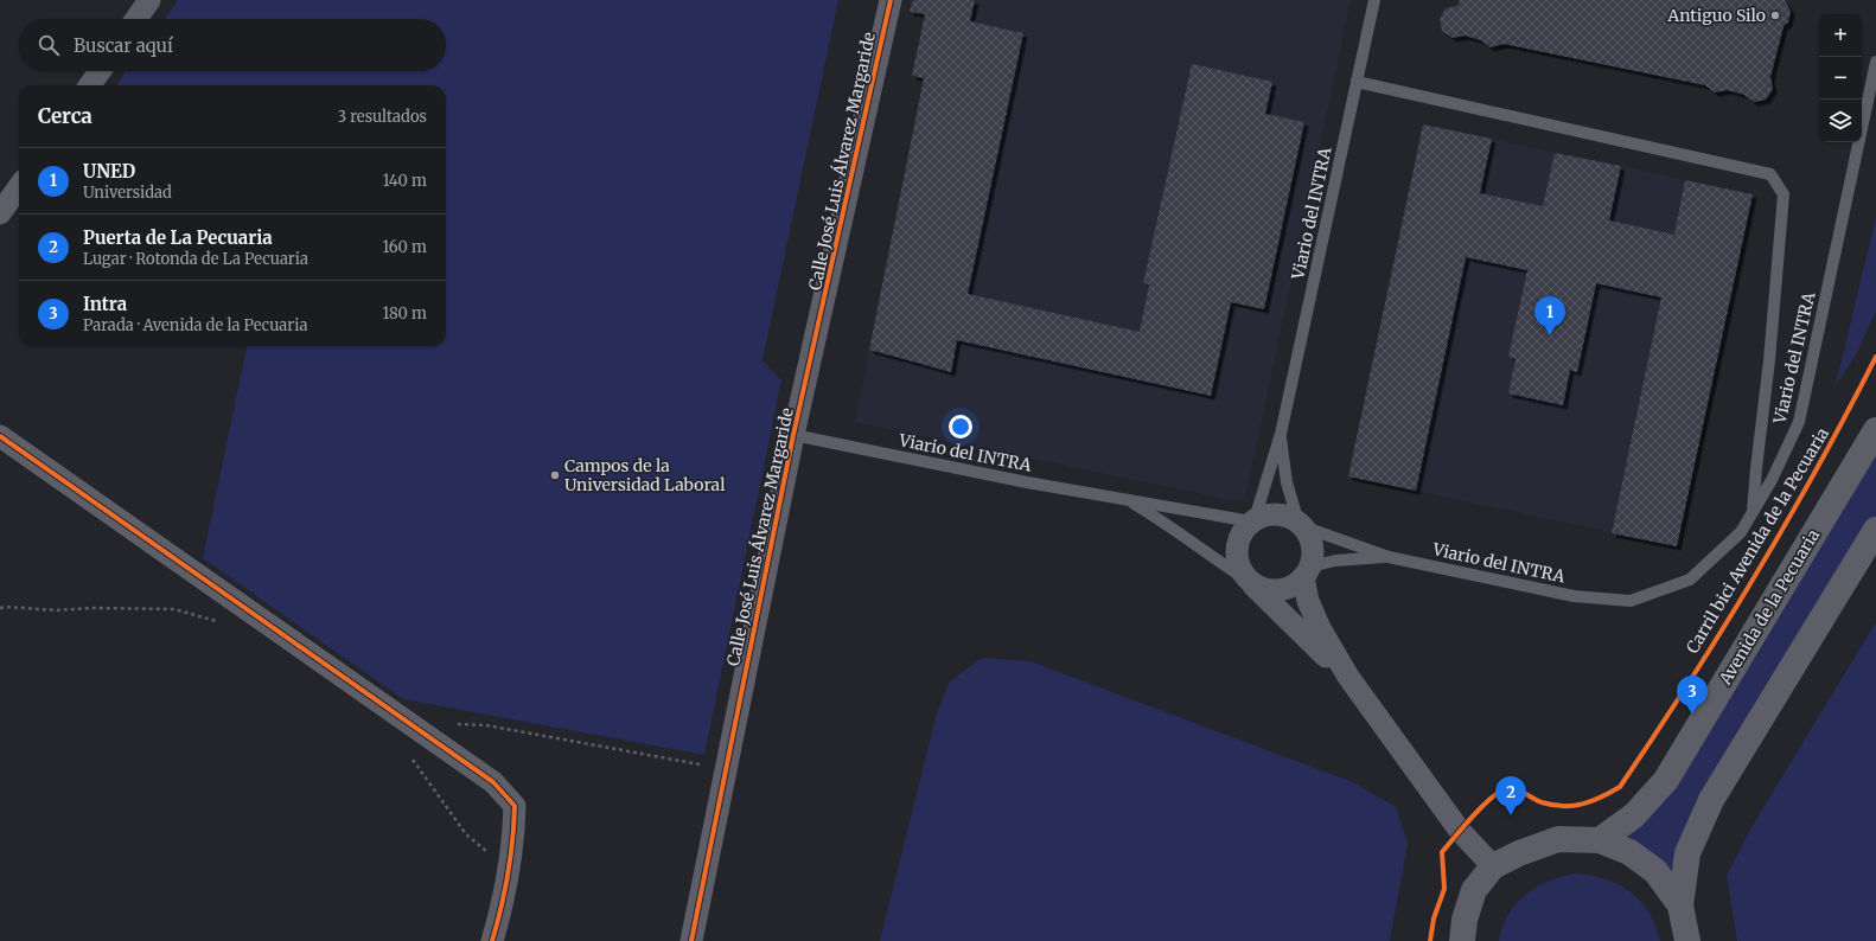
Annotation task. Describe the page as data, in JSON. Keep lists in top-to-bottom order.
{
  "streets": {
    "street": ["Calle José Luis Álvarez Margaride", "Avenida de la Pecuaria"],
    "lane": ["Viario del INTRA"],
    "cycle path": ["Carril bici Avenida de la Pecuaria"]
  },
  "crossings": [
    ["Calle José Luis Álvarez Margaride", "Viario del INTRA"]
  ],
  "places": ["Antiguo Silo", "Campos de la Universidad Laboral"],
  "page": {
    "map_buttons": ["+", "−"],
    "search": "Buscar aquí",
    "heading": ["Cerca", "3 resultados"],
    "list": [
      {
        "mark": "1",
        "name": "UNED",
        "note": "Universidad",
        "value": "140 m"
      },
      {
        "mark": "2",
        "name": "Puerta de La Pecuaria",
        "note": "Lugar · Rotonda de La Pecuaria",
        "value": "160 m"
      },
      {
        "mark": "3",
        "name": "Intra",
        "note": "Parada · Avenida de la Pecuaria",
        "value": "180 m"
      }
    ],
    "pins": ["1", "3", "2"]
  }
}
